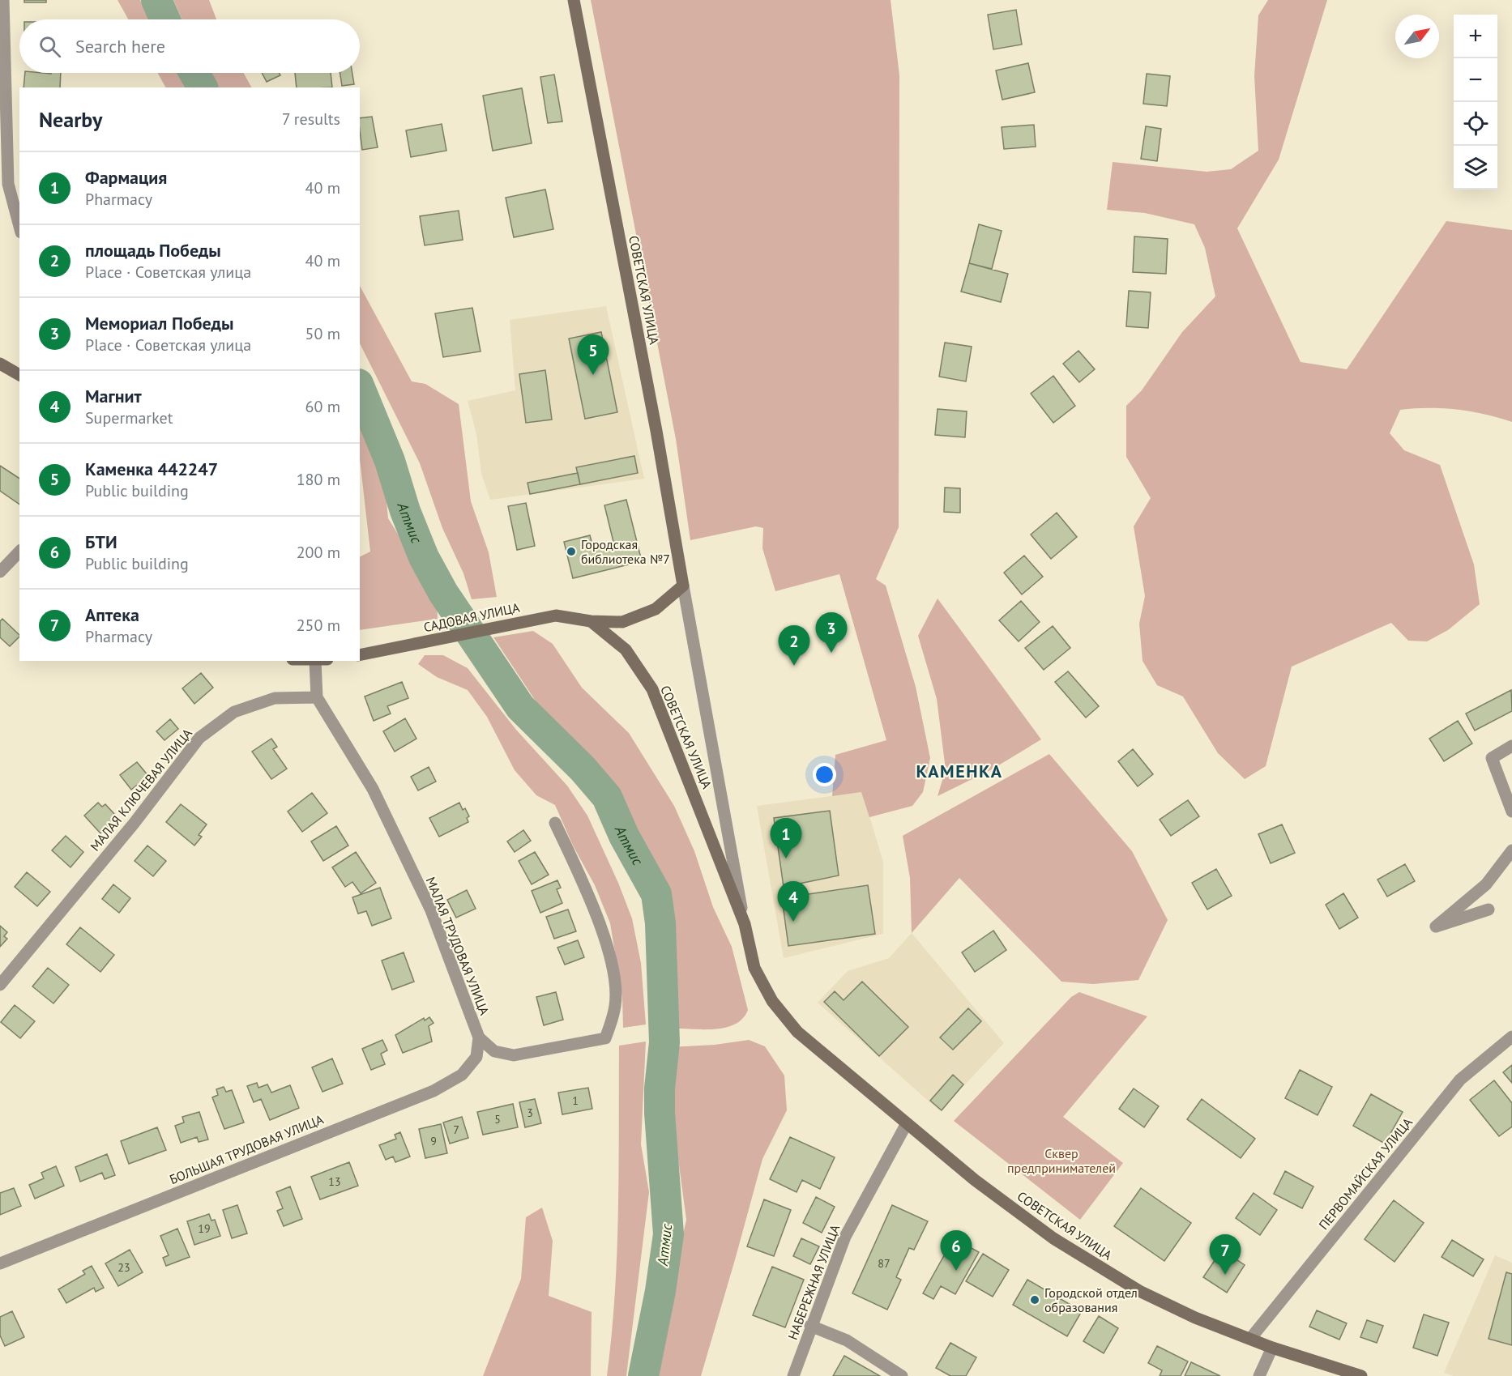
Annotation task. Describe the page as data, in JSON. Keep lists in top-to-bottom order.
{
  "streets": {
    "main road": ["СОВЕТСКАЯ УЛИЦА", "САДОВАЯ УЛИЦА"],
    "street": [
      "МАЛАЯ КЛЮЧЕВАЯ УЛИЦА",
      "МАЛАЯ ТРУДОВАЯ УЛИЦА",
      "БОЛЬШАЯ ТРУДОВАЯ УЛИЦА",
      "ПЕРВОМАЙСКАЯ УЛИЦА",
      "НАБЕРЕЖНАЯ УЛИЦА"
    ]
  },
  "crossings": [
    ["СОВЕТСКАЯ УЛИЦА", "САДОВАЯ УЛИЦА"],
    ["СОВЕТСКАЯ УЛИЦА", "ПЕРВОМАЙСКАЯ УЛИЦА"],
    ["СОВЕТСКАЯ УЛИЦА", "НАБЕРЕЖНАЯ УЛИЦА"],
    ["МАЛАЯ КЛЮЧЕВАЯ УЛИЦА", "МАЛАЯ ТРУДОВАЯ УЛИЦА"],
    ["МАЛАЯ ТРУДОВАЯ УЛИЦА", "БОЛЬШАЯ ТРУДОВАЯ УЛИЦА"]
  ],
  "districts": ["КАМЕНКА"],
  "water": ["Атмис"],
  "parks": ["Сквер предпринимателей"],
  "places": ["Городская библиотека №7", "Городской отдел образования"],
  "house_numbers": [
    "1",
    "3",
    "5",
    "7",
    "9",
    "13",
    "19",
    "87",
    "23"
  ],
  "north": "top right",
  "page": {
    "map_buttons": ["+", "−"],
    "search": "Search here",
    "heading": ["Nearby", "7 results"],
    "list": [
      {
        "mark": "1",
        "name": "Фармация",
        "note": "Pharmacy",
        "value": "40 m"
      },
      {
        "mark": "2",
        "name": "площадь Победы",
        "note": "Place · Советская улица",
        "value": "40 m"
      },
      {
        "mark": "3",
        "name": "Мемориал Победы",
        "note": "Place · Советская улица",
        "value": "50 m"
      },
      {
        "mark": "4",
        "name": "Магнит",
        "note": "Supermarket",
        "value": "60 m"
      },
      {
        "mark": "5",
        "name": "Каменка 442247",
        "note": "Public building",
        "value": "180 m"
      },
      {
        "mark": "6",
        "name": "БТИ",
        "note": "Public building",
        "value": "200 m"
      },
      {
        "mark": "7",
        "name": "Аптека",
        "note": "Pharmacy",
        "value": "250 m"
      }
    ],
    "pins": [
      "5",
      "3",
      "2",
      "1",
      "4",
      "6",
      "7"
    ]
  }
}
